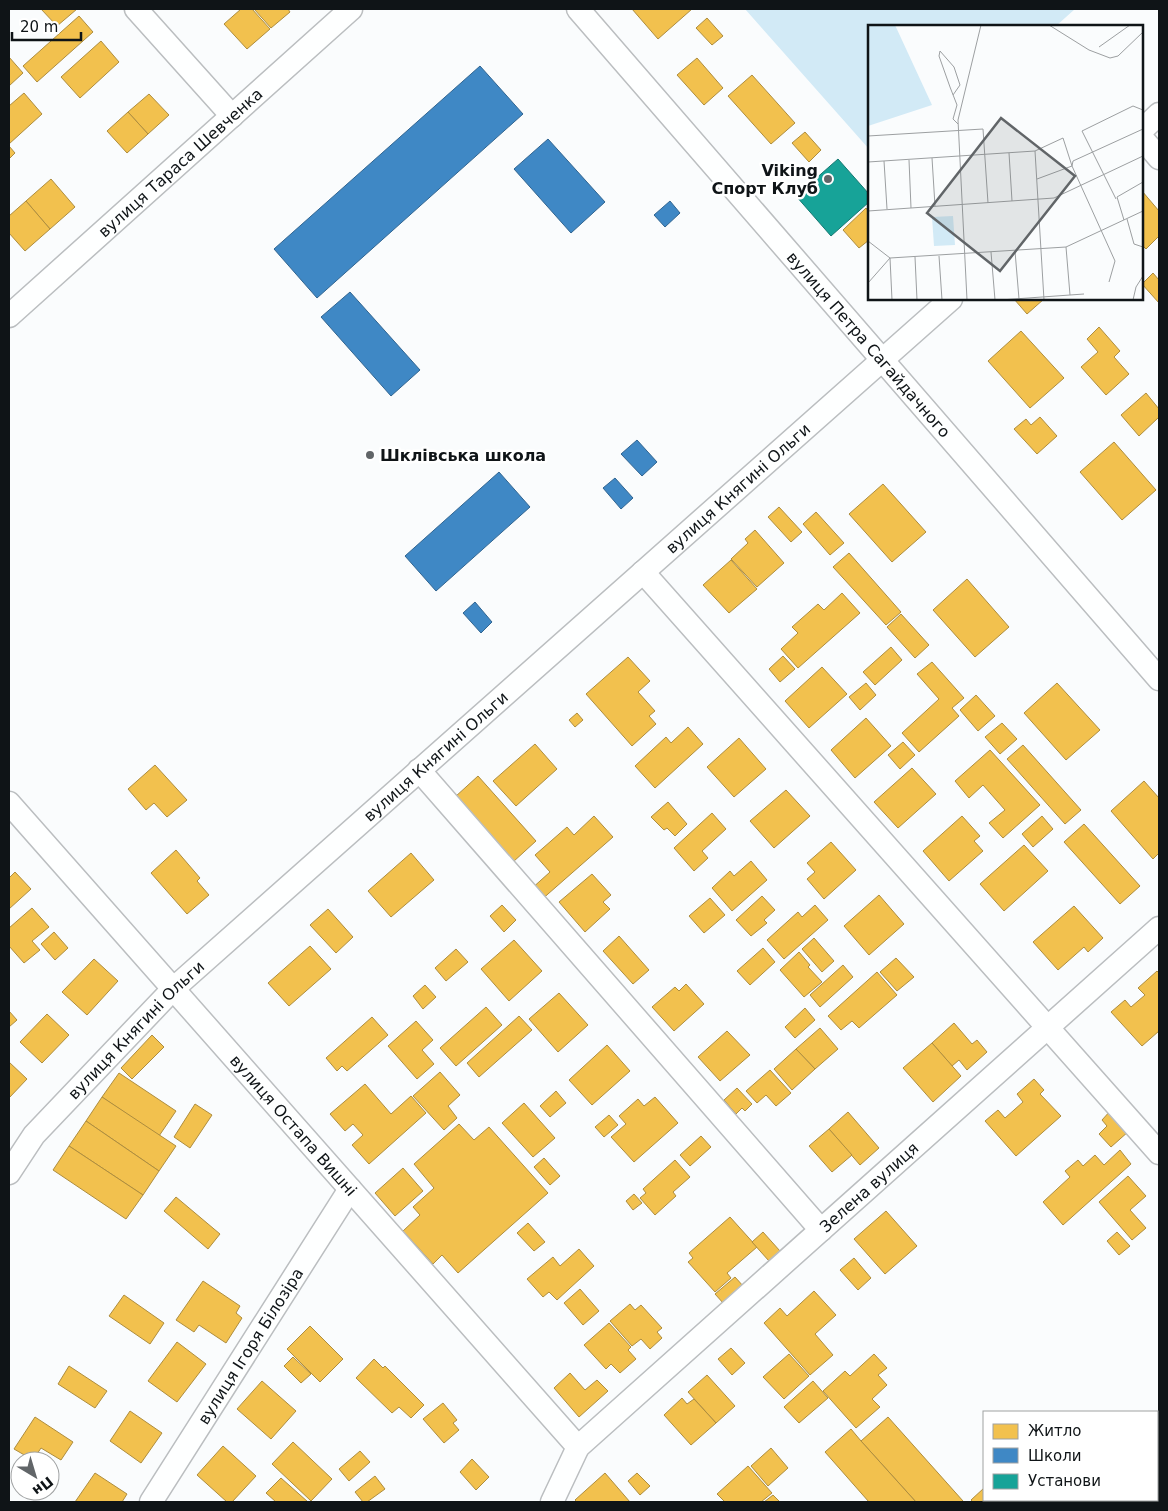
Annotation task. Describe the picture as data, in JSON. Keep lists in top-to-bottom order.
{
  "streets": {
    "street": [
      "вулиця Тараса Шевченка",
      "вулиця Петра Сагайдачного",
      "вулиця Княгині Ольги",
      "вулиця Остапа Вишні",
      "Зелена вулиця",
      "вулиця Ігоря Білозіра"
    ]
  },
  "crossings": [
    ["вулиця Петра Сагайдачного", "вулиця Княгині Ольги"],
    ["вулиця Княгині Ольги", "вулиця Остапа Вишні"],
    ["вулиця Остапа Вишні", "Зелена вулиця"],
    ["вулиця Остапа Вишні", "вулиця Ігоря Білозіра"]
  ],
  "places": ["Viking Спорт Клуб", "Шклівська школа"],
  "legend": ["Житло", "Школи", "Установи"],
  "scale_bar": "20 m",
  "north": "bottom right"
}
